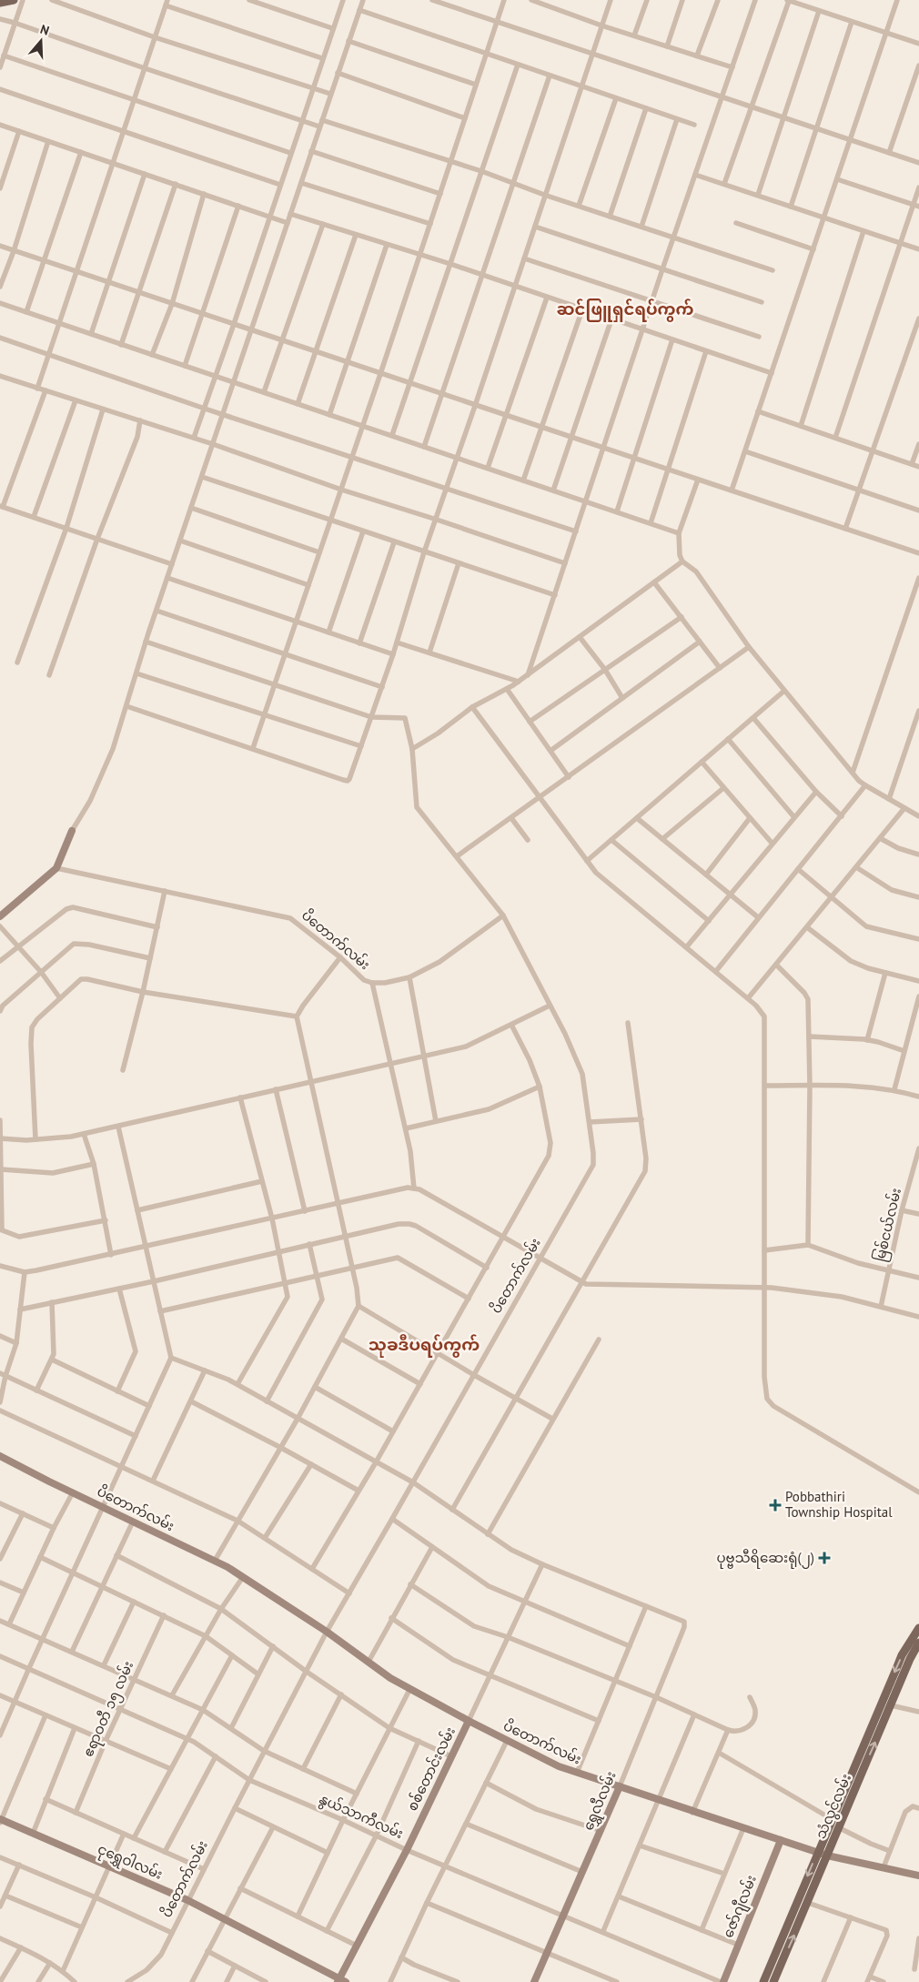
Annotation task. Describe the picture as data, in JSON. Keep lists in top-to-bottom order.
{
  "streets": {
    "main road": ["သံလွင်လမ်း"],
    "street": [
      "ပိတောက်လမ်း",
      "မြစ်ငယ်လမ်း",
      "ဧရာဝတီ ၁၅ လမ်း",
      "စစ်တောင်းလမ်း",
      "ရွှေလီလမ်း",
      "နွယ်သာကီလမ်း",
      "ငုရွှေဝါလမ်း",
      "ဇော်ဂျီလမ်း"
    ]
  },
  "crossings": [
    ["ပိတောက်လမ်း", "စစ်တောင်းလမ်း"],
    ["ပိတောက်လမ်း", "ရွှေလီလမ်း"],
    ["ပိတောက်လမ်း", "သံလွင်လမ်း"],
    ["ပိတောက်လမ်း", "နွယ်သာကီလမ်း"],
    ["ပိတောက်လမ်း", "ငုရွှေဝါလမ်း"],
    ["ပိတောက်လမ်း", "ဇော်ဂျီလမ်း"],
    ["ဧရာဝတီ ၁၅ လမ်း", "နွယ်သာကီလမ်း"],
    ["စစ်တောင်းလမ်း", "နွယ်သာကီလမ်း"],
    ["စစ်တောင်းလမ်း", "ငုရွှေဝါလမ်း"],
    ["ရွှေလီလမ်း", "နွယ်သာကီလမ်း"],
    ["နွယ်သာကီလမ်း", "ဇော်ဂျီလမ်း"]
  ],
  "districts": ["ဆင်ဖြူရှင်ရပ်ကွက်", "သုခဒီပရပ်ကွက်"],
  "places": {
    "health": ["Pobbathiri Township Hospital", "ပုဗ္ဗသီရိဆေးရုံ(၂)"]
  },
  "north": "top"
}
